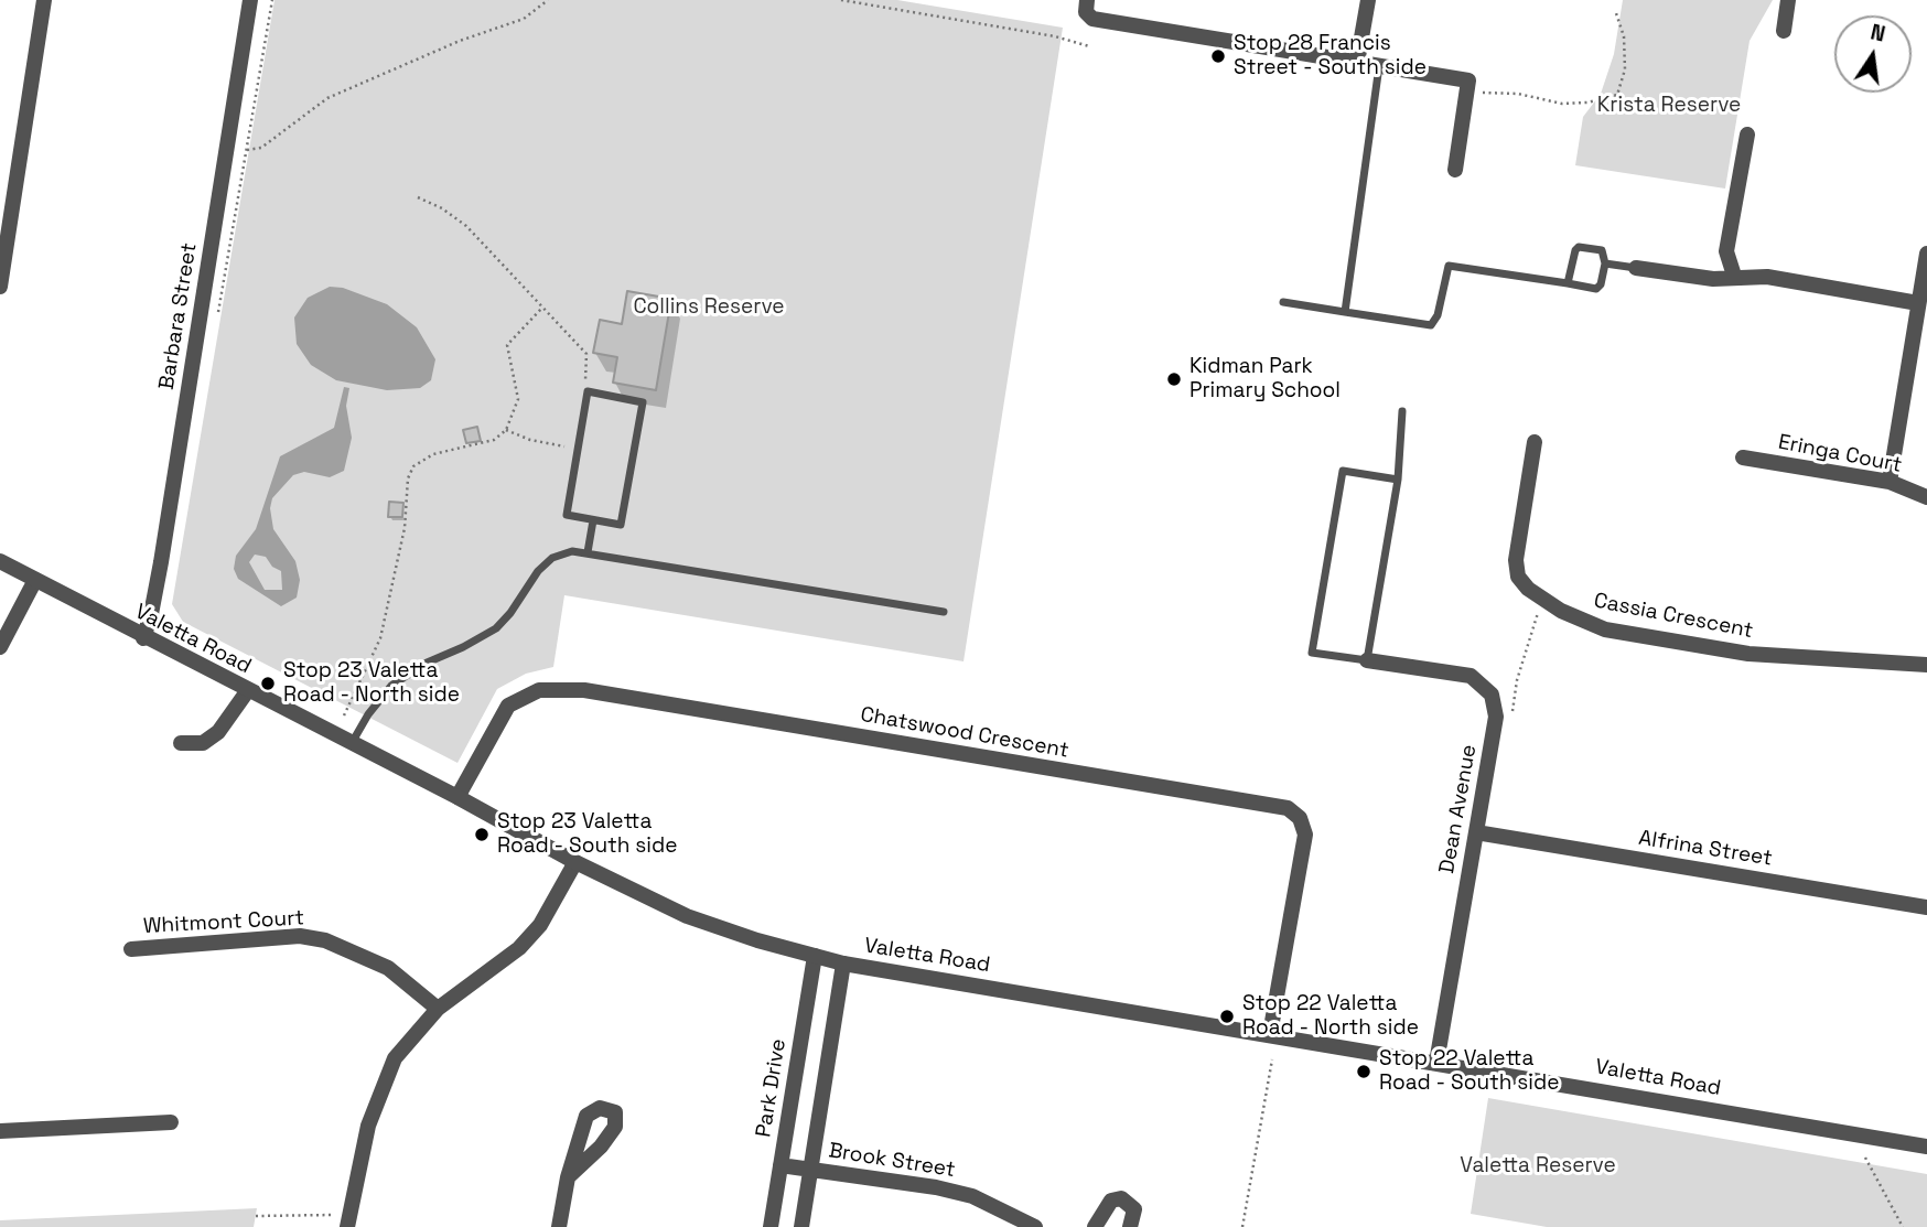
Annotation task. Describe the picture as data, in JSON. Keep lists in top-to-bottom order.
{
  "streets": {
    "street": [
      "Barbara Street",
      "Eringa Court",
      "Cassia Crescent",
      "Valetta Road",
      "Chatswood Crescent",
      "Dean Avenue",
      "Alfrina Street",
      "Whitmont Court",
      "Park Drive",
      "Brook Street"
    ]
  },
  "crossings": [
    ["Barbara Street", "Valetta Road"],
    ["Valetta Road", "Chatswood Crescent"],
    ["Valetta Road", "Dean Avenue"],
    ["Valetta Road", "Park Drive"],
    ["Dean Avenue", "Alfrina Street"],
    ["Park Drive", "Brook Street"]
  ],
  "parks": ["Krista Reserve", "Collins Reserve", "Valetta Reserve"],
  "places": [
    "Stop 28 Francis Street - South side",
    "Kidman Park Primary School",
    "Stop 23 Valetta Road - North side",
    "Stop 23 Valetta Road - South side",
    "Stop 22 Valetta Road - North side",
    "Stop 22 Valetta Road - South side"
  ],
  "north": "top"
}
